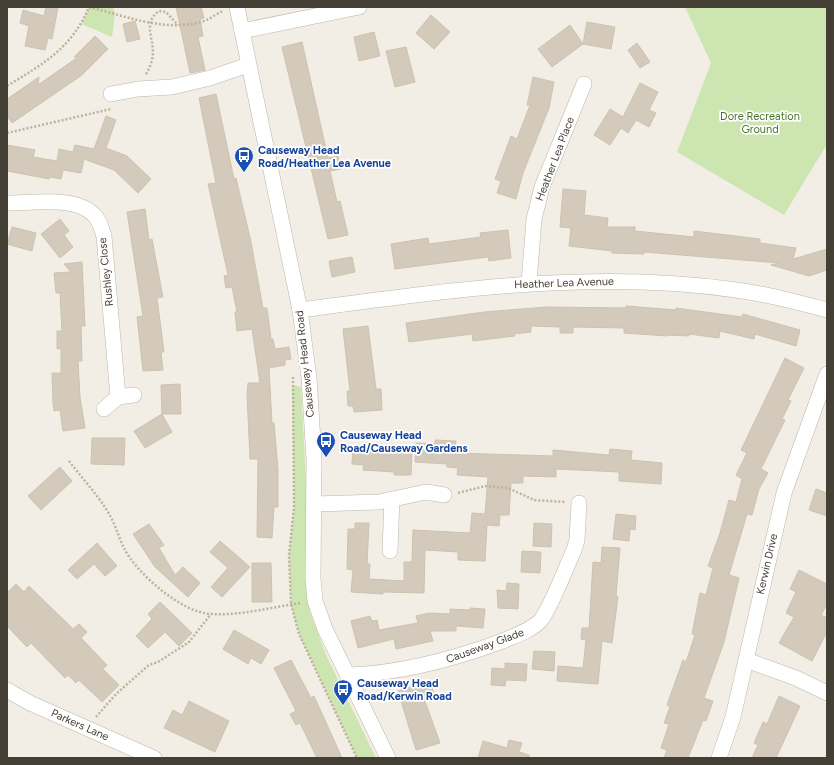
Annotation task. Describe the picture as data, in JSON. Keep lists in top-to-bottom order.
{
  "streets": {
    "street": [
      "Heather Lea Place",
      "Rushley Close",
      "Heather Lea Avenue",
      "Causeway Head Road",
      "Kerwin Drive",
      "Causeway Glade",
      "Parkers Lane"
    ]
  },
  "crossings": [
    ["Heather Lea Place", "Heather Lea Avenue"],
    ["Heather Lea Avenue", "Causeway Head Road"],
    ["Causeway Head Road", "Causeway Glade"]
  ],
  "parks": ["Dore Recreation Ground"],
  "places": {
    "bus stop": ["Causeway Head Road/Heather Lea Avenue", "Causeway Head Road/Causeway Gardens", "Causeway Head Road/Kerwin Road"]
  }
}
